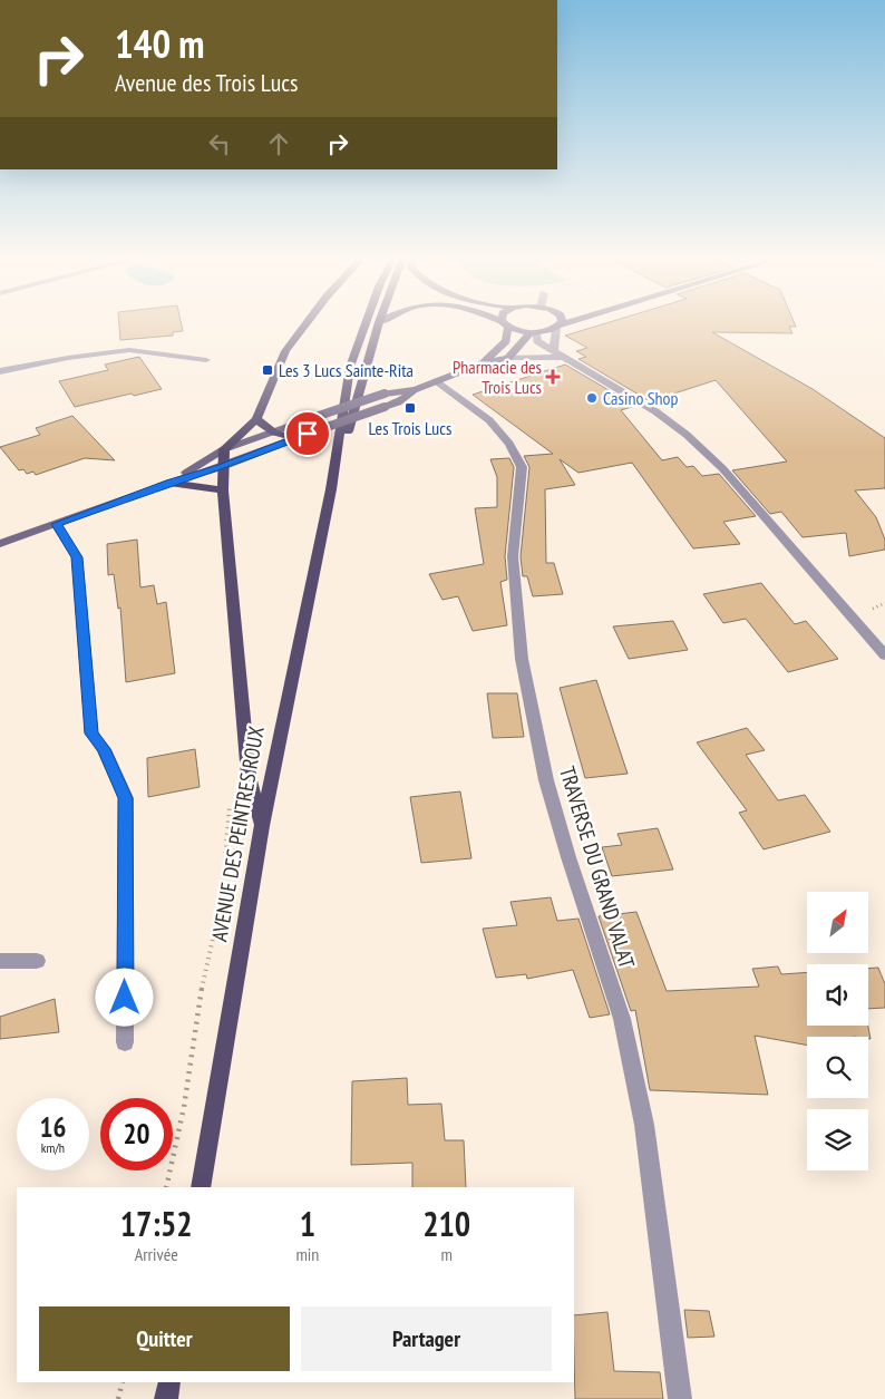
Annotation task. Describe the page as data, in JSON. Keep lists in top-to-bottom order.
{
  "streets": {
    "main road": ["AVENUE DES PEINTRES ROUX"],
    "street": ["TRAVERSE DU GRAND VALAT"]
  },
  "places": {
    "transit": ["Les 3 Lucs Sainte-Rita", "Les Trois Lucs"],
    "health": ["Pharmacie des Trois Lucs"],
    "other": ["Casino Shop"]
  },
  "north": "top right",
  "page": {
    "turn": ["140 m", "Avenue des Trois Lucs"],
    "speed": "16 km/h",
    "limit": "20",
    "eta": [
      "17:52",
      "Arrivée",
      "1",
      "min",
      "210",
      "m"
    ],
    "buttons": ["Quitter", "Partager"]
  }
}
